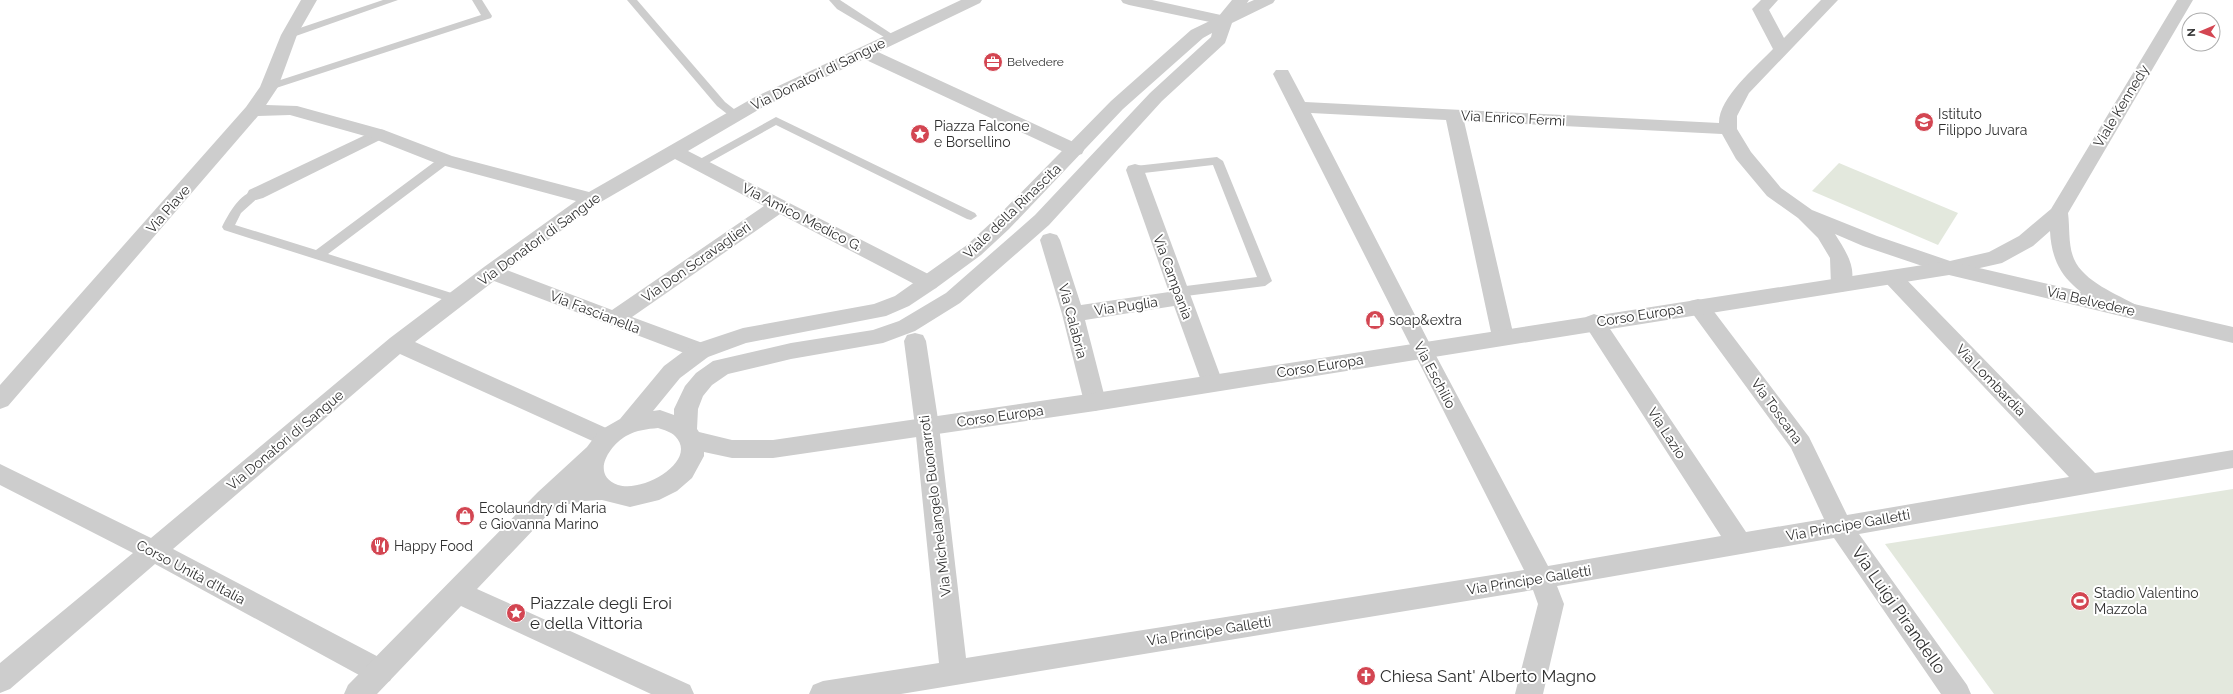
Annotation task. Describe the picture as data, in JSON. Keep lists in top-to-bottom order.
{
  "streets": {
    "street": [
      "Via Donatori di Sangue",
      "Viale Kennedy",
      "Via Enrico Fermi",
      "Via Piave",
      "Viale della Rinascita",
      "Via Amico Medico G.",
      "Via Don Scravaglieri",
      "Via Campania",
      "Via Belvedere",
      "Via Puglia",
      "Via Fascianella",
      "Corso Europa",
      "Via Calabria",
      "Via Eschilio",
      "Via Lombardia",
      "Via Toscana",
      "Via Lazio",
      "Via Michelangelo Buonarroti",
      "Via Principe Galletti",
      "Corso Unità d'Italia",
      "Via Luigi Pirandello"
    ]
  },
  "crossings": [
    ["Via Donatori di Sangue", "Via Amico Medico G."],
    ["Via Donatori di Sangue", "Via Fascianella"],
    ["Via Donatori di Sangue", "Corso Unità d'Italia"],
    ["Viale Kennedy", "Via Belvedere"],
    ["Viale Kennedy", "Corso Europa"],
    ["Via Enrico Fermi", "Via Eschilio"],
    ["Viale della Rinascita", "Via Amico Medico G."],
    ["Viale della Rinascita", "Via Fascianella"],
    ["Viale della Rinascita", "Corso Europa"],
    ["Via Amico Medico G.", "Via Don Scravaglieri"],
    ["Via Don Scravaglieri", "Via Fascianella"],
    ["Via Campania", "Via Puglia"],
    ["Via Campania", "Corso Europa"],
    ["Via Belvedere", "Corso Europa"],
    ["Via Puglia", "Via Calabria"],
    ["Corso Europa", "Via Calabria"],
    ["Corso Europa", "Via Eschilio"],
    ["Corso Europa", "Via Lombardia"],
    ["Corso Europa", "Via Toscana"],
    ["Corso Europa", "Via Lazio"],
    ["Corso Europa", "Via Michelangelo Buonarroti"],
    ["Via Eschilio", "Via Principe Galletti"],
    ["Via Lombardia", "Via Principe Galletti"],
    ["Via Toscana", "Via Principe Galletti"],
    ["Via Toscana", "Via Luigi Pirandello"],
    ["Via Lazio", "Via Principe Galletti"],
    ["Via Michelangelo Buonarroti", "Via Principe Galletti"],
    ["Via Principe Galletti", "Via Luigi Pirandello"]
  ],
  "places": {
    "office": ["Belvedere"],
    "school or university": ["Istituto Filippo Juvara"],
    "place": ["Piazza Falcone e Borsellino", "Piazzale degli Eroi e della Vittoria"],
    "shop": ["soap&extra", "Ecolaundry di Maria e Giovanna Marino"],
    "restaurant": ["Happy Food"],
    "sports": ["Stadio Valentino Mazzola"],
    "church": ["Chiesa Sant' Alberto Magno"]
  },
  "north": "left"
}
